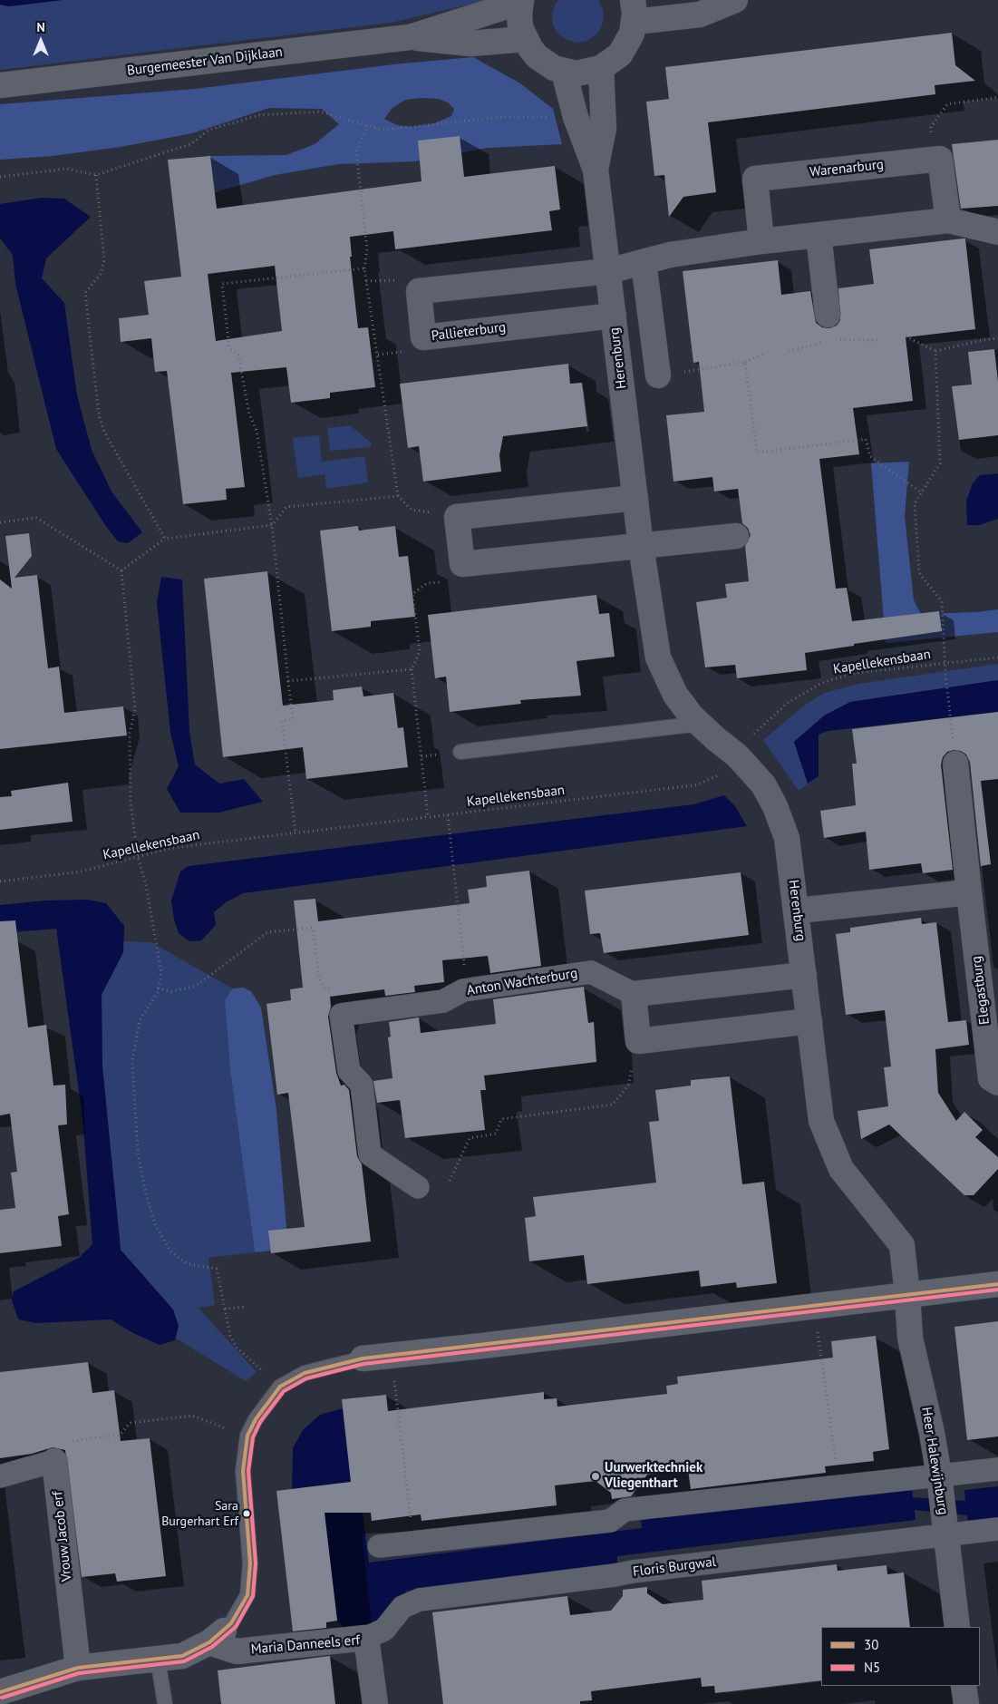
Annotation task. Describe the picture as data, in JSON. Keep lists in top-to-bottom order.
{
  "streets": {
    "street": [
      "Burgemeester Van Dijklaan",
      "Warenarburg",
      "Pallieterburg",
      "Herenburg",
      "Anton Wachterburg",
      "Elegastburg",
      "Heer Halewijnburg",
      "Vrouw Jacob erf",
      "Floris Burgwal",
      "Maria Danneels erf"
    ],
    "path": ["Kapellekensbaan"]
  },
  "crossings": [
    ["Pallieterburg", "Herenburg"],
    ["Herenburg", "Kapellekensbaan"],
    ["Herenburg", "Heer Halewijnburg"],
    ["Heer Halewijnburg", "Floris Burgwal"],
    ["Floris Burgwal", "Maria Danneels erf"]
  ],
  "places": ["Uurwerktechniek Vliegenthart", "Sara Burgerhart Erf"],
  "lines": ["transit line 30", "transit line N5"],
  "legend": ["30", "N5"],
  "north": "top"
}
